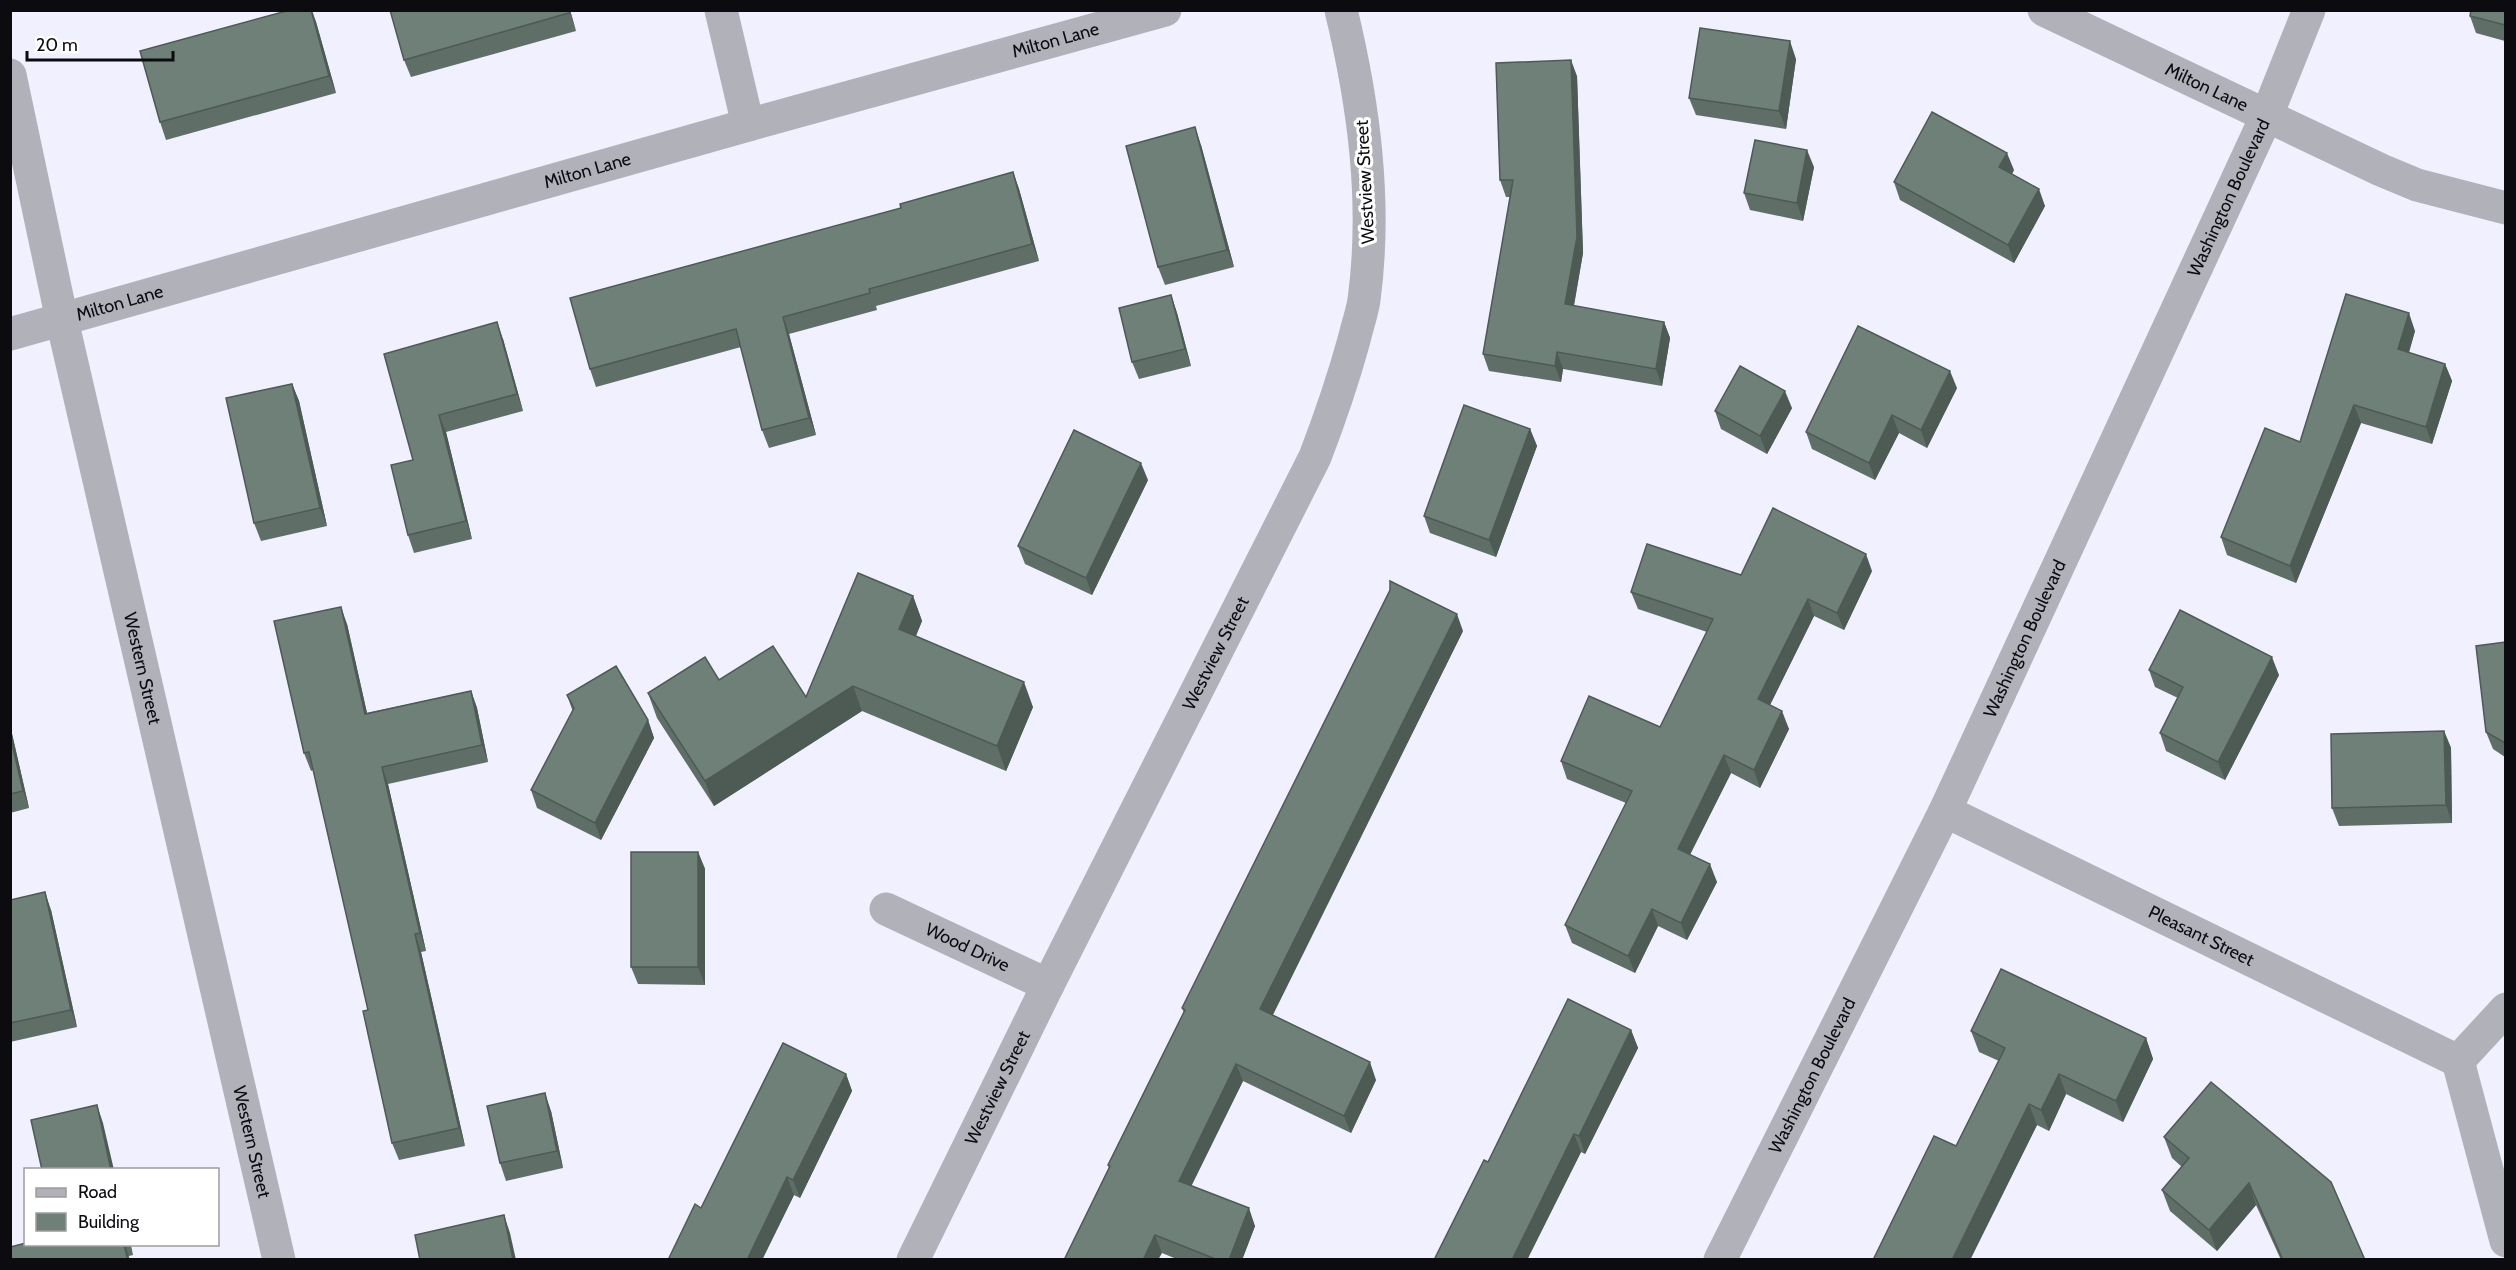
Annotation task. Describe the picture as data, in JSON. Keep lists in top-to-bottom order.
{
  "streets": {
    "street": [
      "Milton Lane",
      "Westview Street",
      "Washington Boulevard",
      "Western Street",
      "Pleasant Street",
      "Wood Drive"
    ]
  },
  "crossings": [
    ["Milton Lane", "Washington Boulevard"],
    ["Milton Lane", "Western Street"],
    ["Westview Street", "Wood Drive"],
    ["Washington Boulevard", "Pleasant Street"]
  ],
  "legend": ["Road", "Building"],
  "scale_bar": "20 m"
}
